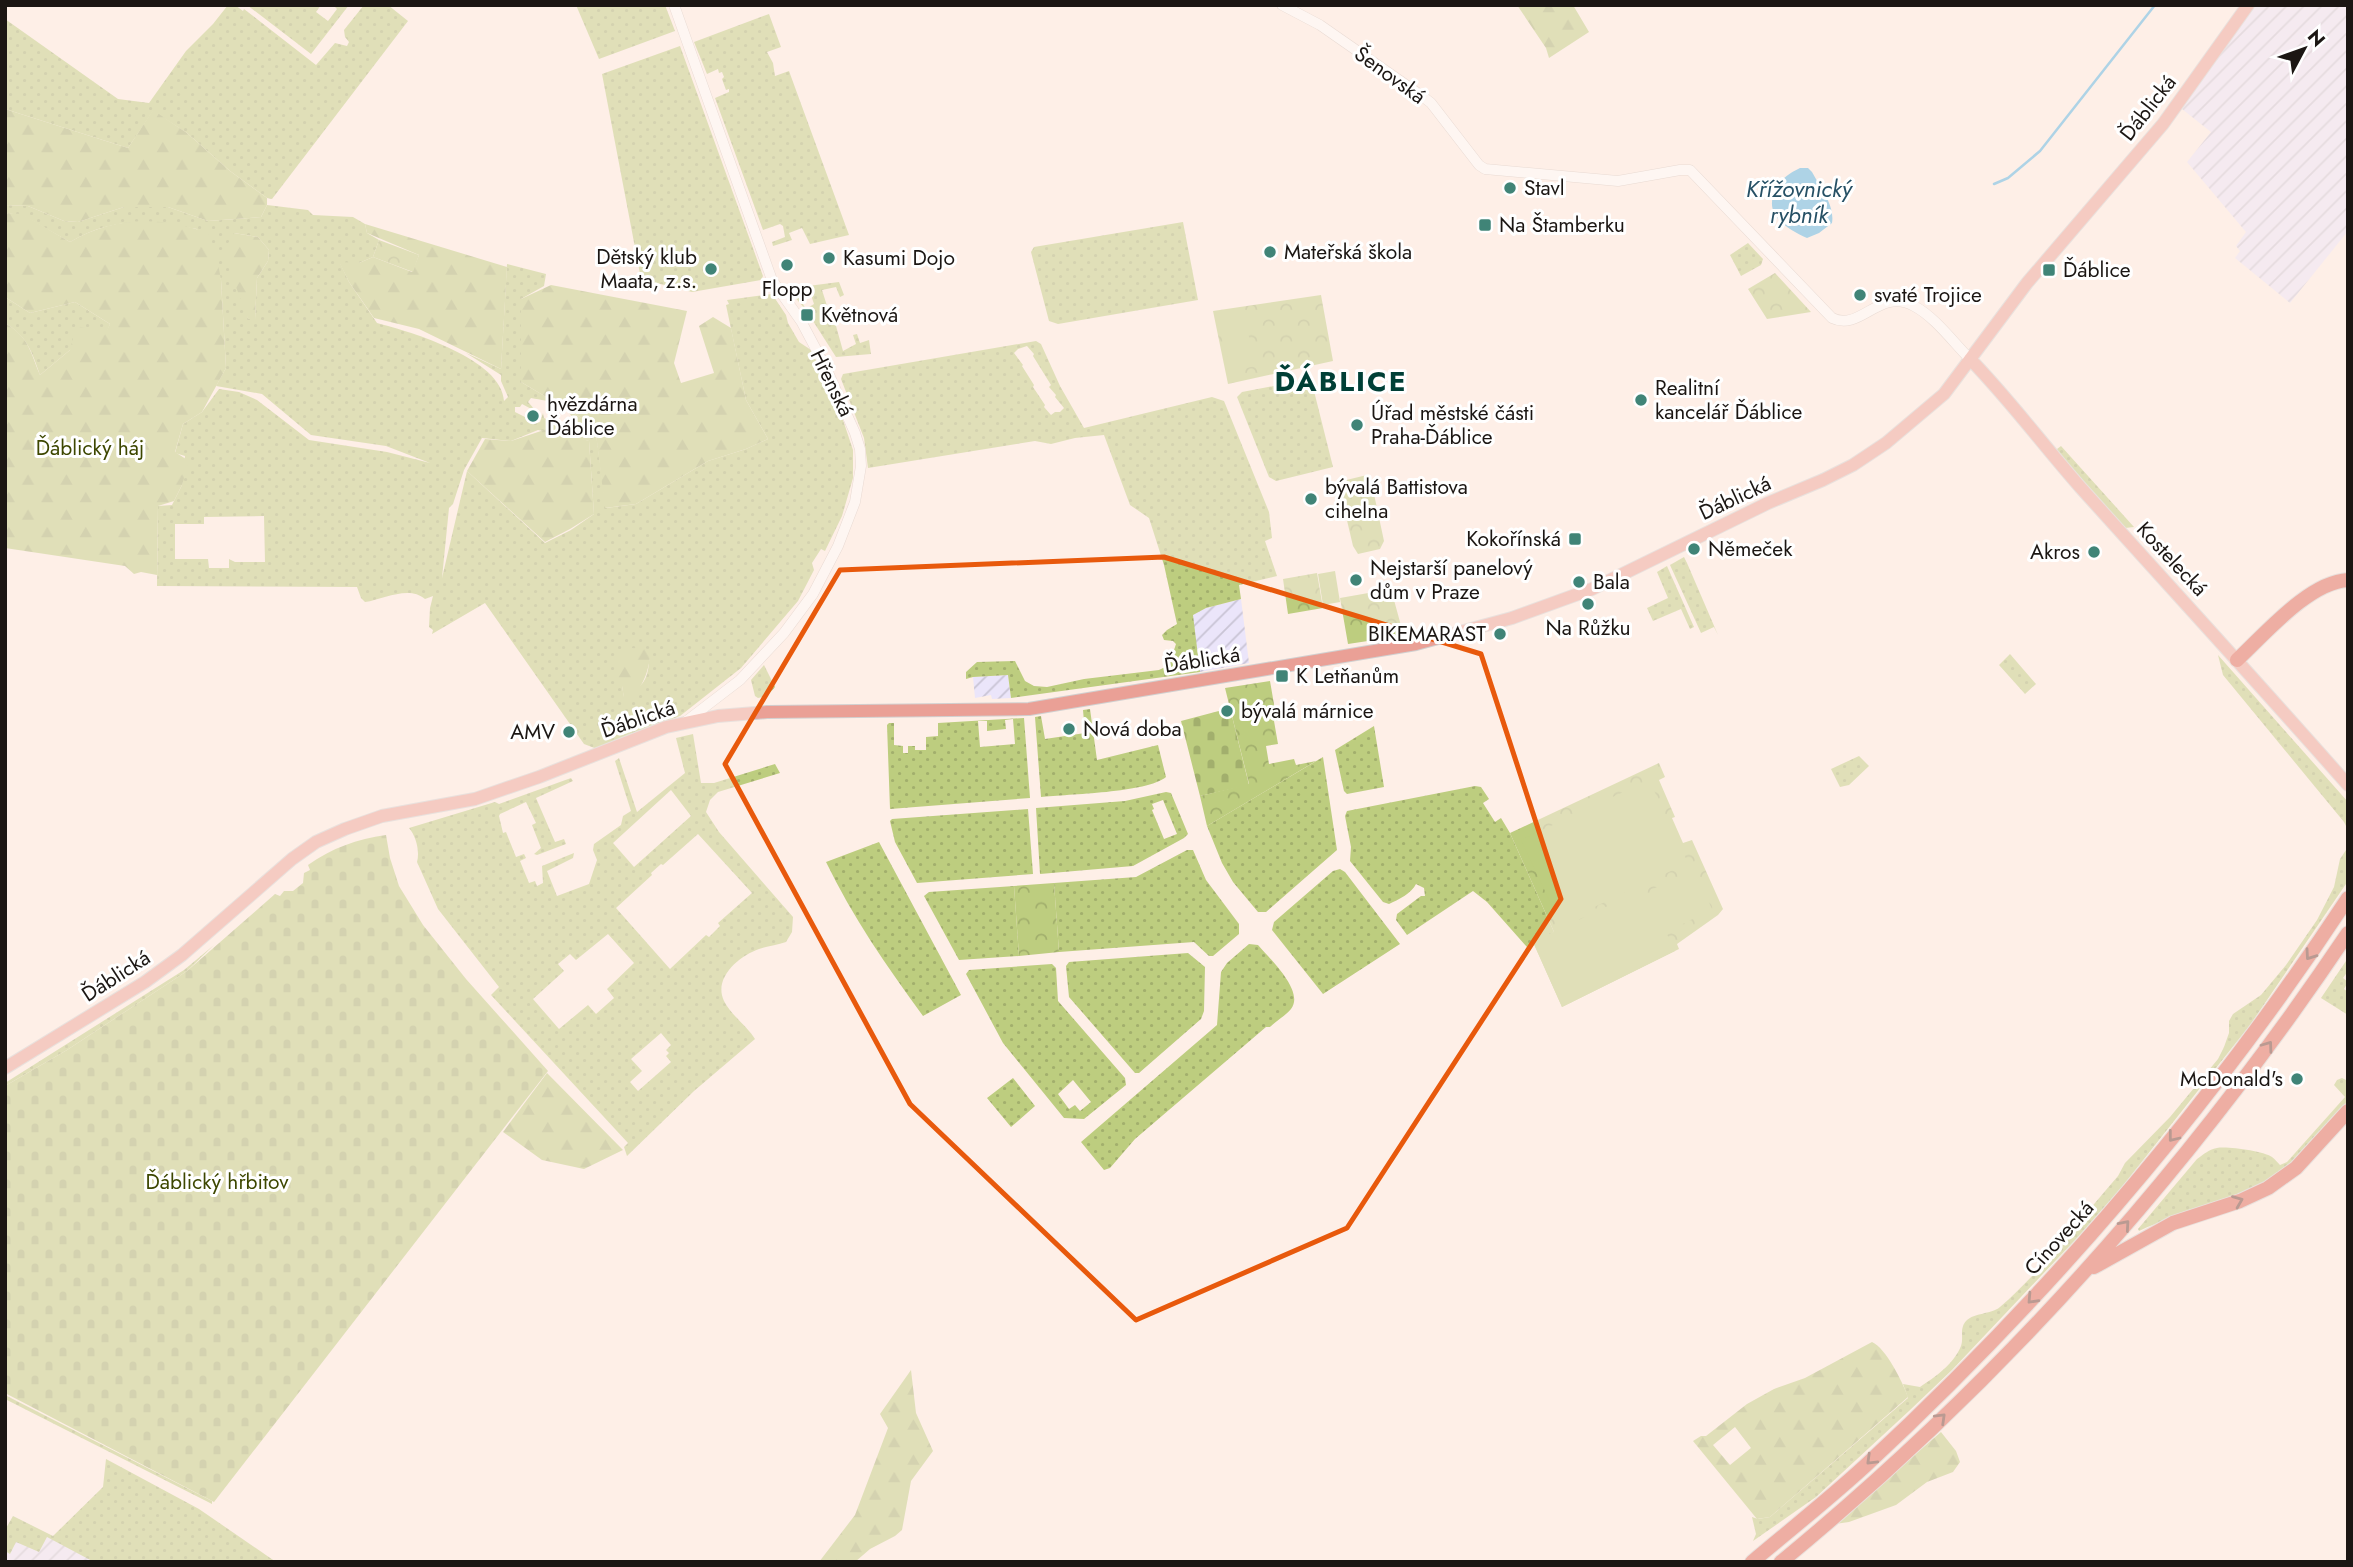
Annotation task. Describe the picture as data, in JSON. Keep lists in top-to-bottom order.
{
  "streets": {
    "highway": ["Cínovecká"],
    "main road": ["Ďáblická", "Kostelecká"],
    "street": ["Šenovská", "Hřenská"]
  },
  "crossings": [
    ["Šenovská", "Ďáblická"],
    ["Šenovská", "Kostelecká"],
    ["Ďáblická", "Hřenská"],
    ["Ďáblická", "Kostelecká"]
  ],
  "districts": ["ĎÁBLICE"],
  "water": ["Křížovnický rybník"],
  "parks": ["Ďáblický háj", "Ďáblický hřbitov"],
  "places": {
    "other": [
      "Stavl",
      "Mateřská škola",
      "Kasumi Dojo",
      "Flopp",
      "Dětský klub Maata, z.s.",
      "svaté Trojice",
      "Realitní kancelář Ďáblice",
      "hvězdárna Ďáblice",
      "Úřad městské části Praha-Ďáblice",
      "bývalá Battistova cihelna",
      "Němeček",
      "Akros",
      "Nejstarší panelový dům v Praze",
      "Bala",
      "Na Růžku",
      "BIKEMARAST",
      "bývalá márnice",
      "Nová doba",
      "AMV",
      "McDonald's"
    ],
    "transit": [
      "Na Štamberku",
      "Ďáblice",
      "Květnová",
      "Kokořínská",
      "K Letňanům"
    ]
  },
  "north": "top right"
}
